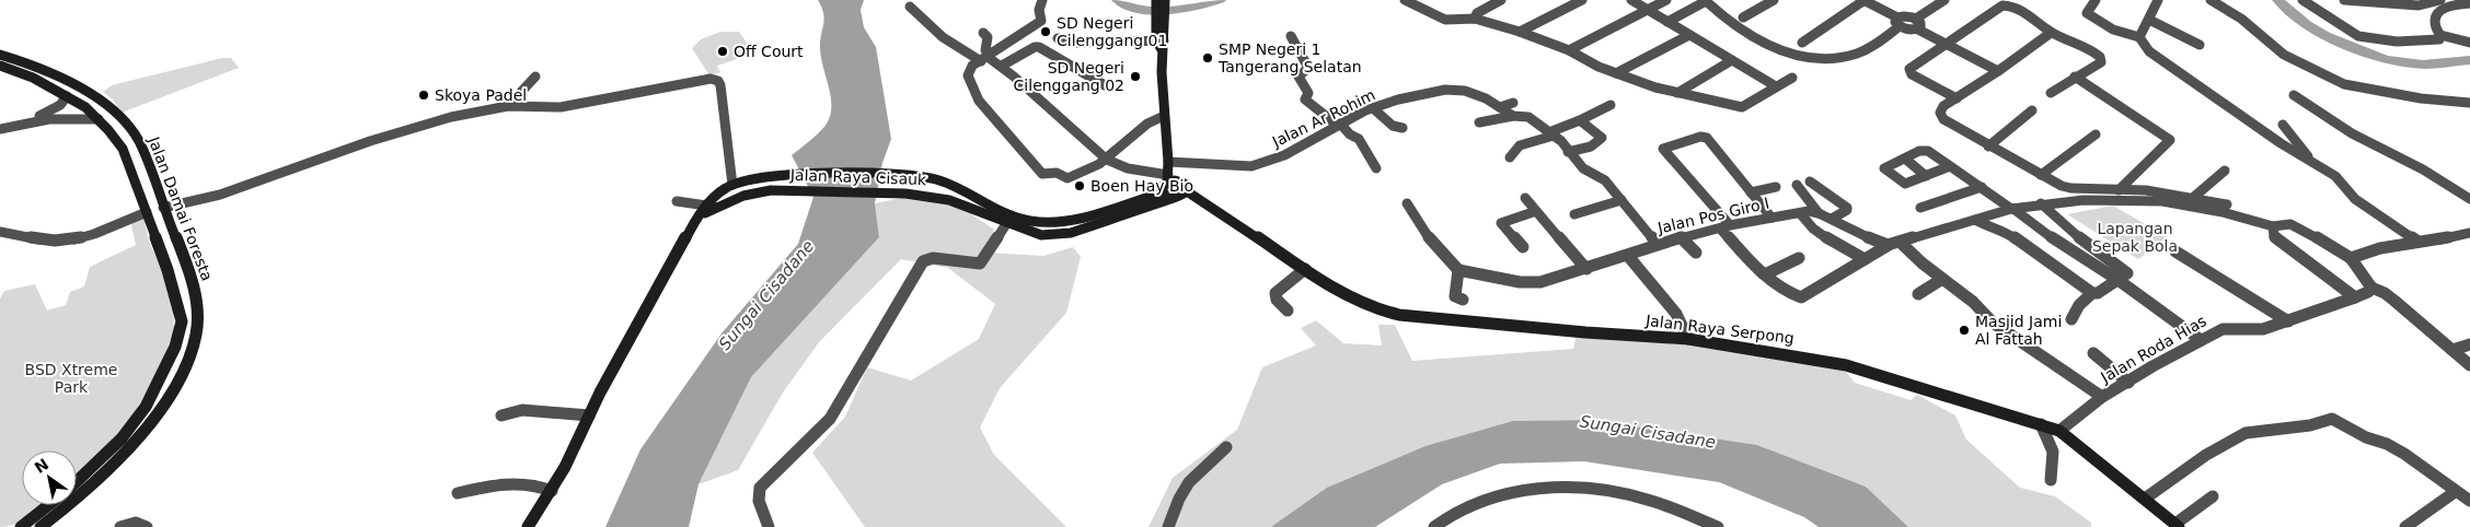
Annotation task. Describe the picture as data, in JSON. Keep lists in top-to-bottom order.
{
  "streets": {
    "main road": ["Jalan Raya Cisauk", "Jalan Damai Foresta", "Jalan Raya Serpong"],
    "street": ["Jalan Ar Rohim", "Jalan Pos Giro I", "Jalan Roda Hias"]
  },
  "crossings": [
    ["Jalan Ar Rohim", "Jalan Raya Cisauk"],
    ["Jalan Ar Rohim", "Jalan Pos Giro I"],
    ["Jalan Ar Rohim", "Jalan Raya Serpong"],
    ["Jalan Raya Cisauk", "Jalan Raya Serpong"],
    ["Jalan Raya Serpong", "Jalan Roda Hias"]
  ],
  "water": ["Sungai Cisadane"],
  "parks": ["Lapangan Sepak Bola", "BSD Xtreme Park"],
  "places": [
    "SD Negeri Cilenggang 01",
    "Off Court",
    "SMP Negeri 1 Tangerang Selatan",
    "SD Negeri Cilenggang 02",
    "Skoya Padel",
    "Boen Hay Bio",
    "Masjid Jami Al Fattah"
  ],
  "north": "top left"
}
